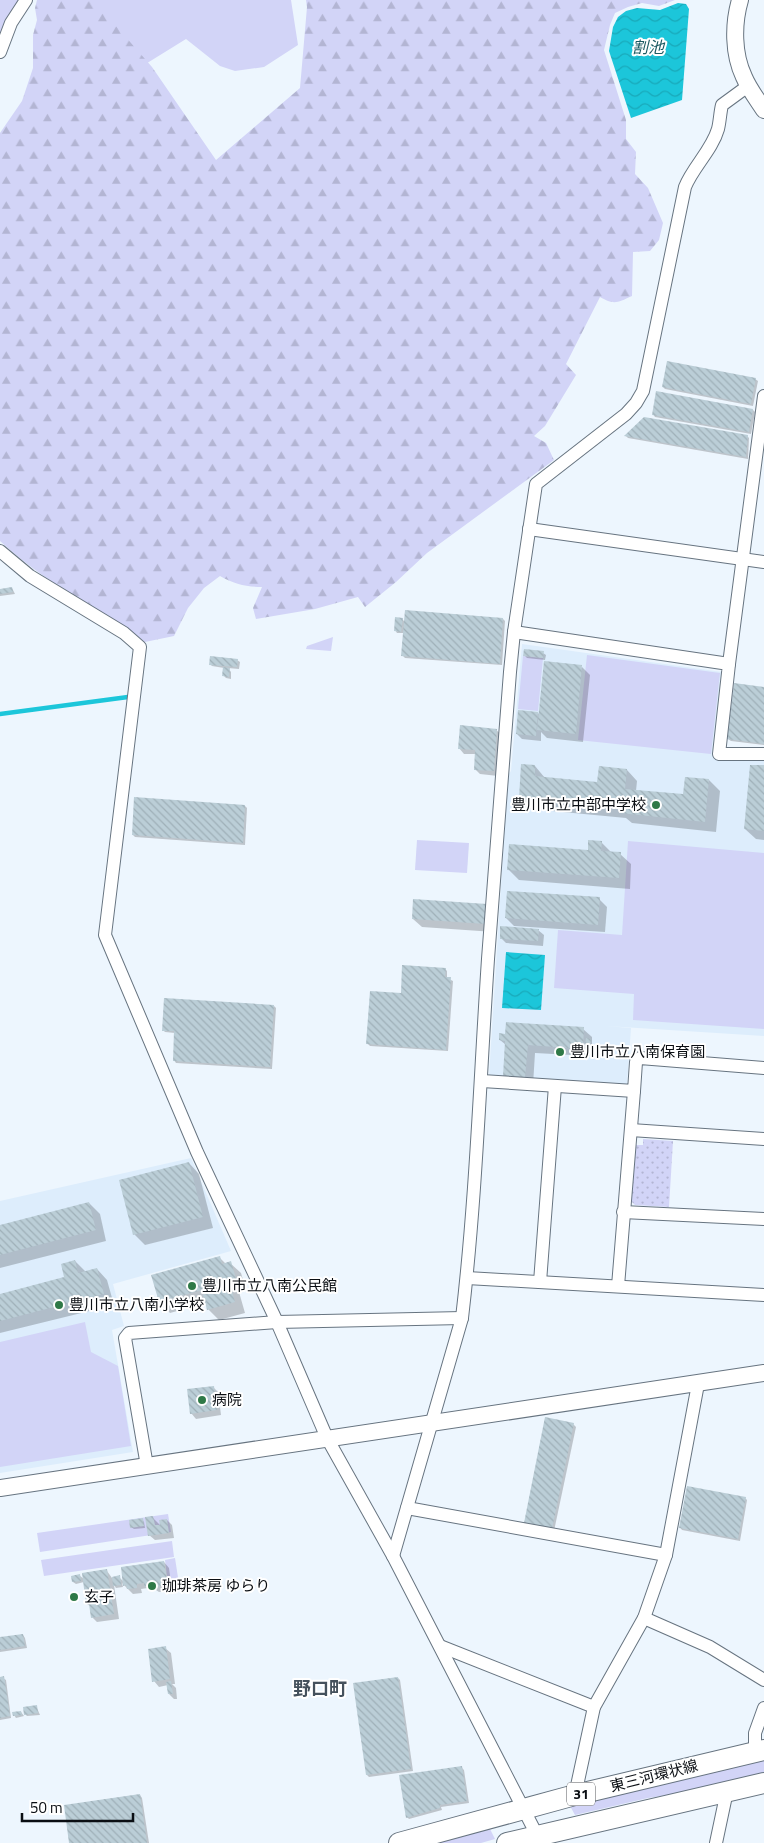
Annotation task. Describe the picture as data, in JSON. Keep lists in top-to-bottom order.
{
  "streets": {
    "main road": ["東三河環状線", "31"]
  },
  "districts": ["野口町"],
  "water": ["割池"],
  "places": [
    "豊川市立中部中学校",
    "豊川市立八南保育園",
    "豊川市立八南公民館",
    "豊川市立八南小学校",
    "病院",
    "珈琲茶房 ゆらり",
    "玄子"
  ],
  "scale_bar": "50 m"
}
